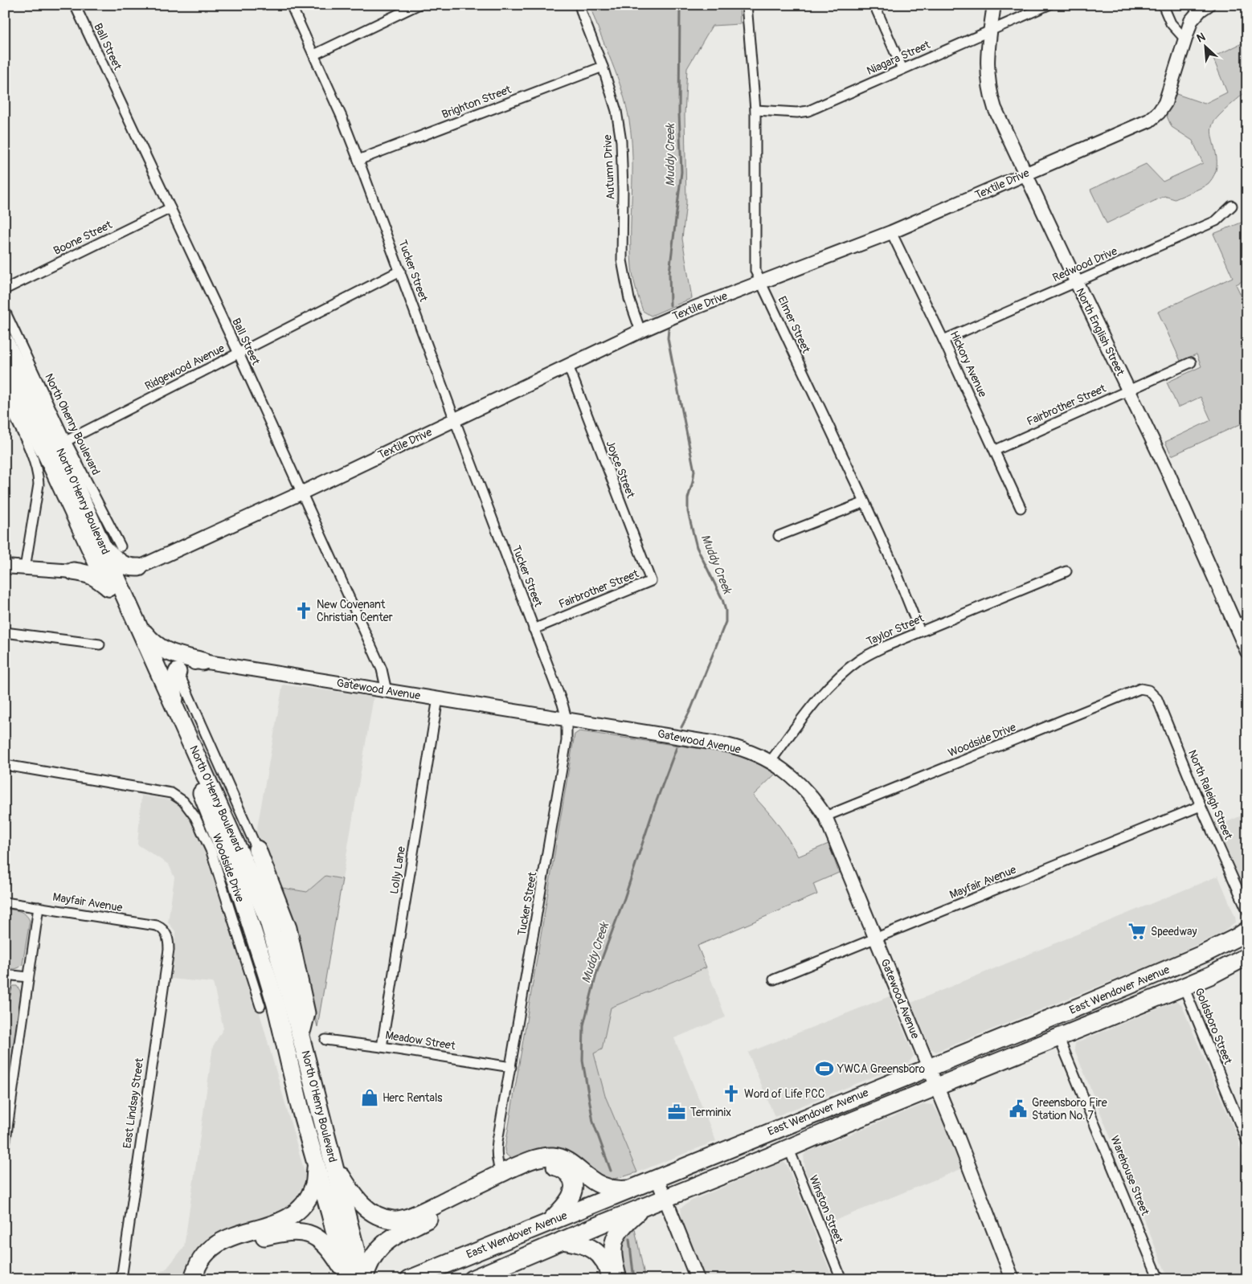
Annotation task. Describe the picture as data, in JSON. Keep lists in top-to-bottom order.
{
  "streets": {
    "highway": ["North O'Henry Boulevard", "East Wendover Avenue"],
    "street": [
      "Ball Street",
      "Niagara Street",
      "Brighton Street",
      "Autumn Drive",
      "Textile Drive",
      "Boone Street",
      "Redwood Drive",
      "Tucker Street",
      "Elmer Street",
      "North English Street",
      "Hickory Avenue",
      "Ridgewood Avenue",
      "Fairbrother Street",
      "North Ohenry Boulevard",
      "Joyce Street",
      "Taylor Street",
      "Gatewood Avenue",
      "Woodside Drive",
      "North Raleigh Street",
      "Lolly Lane",
      "Mayfair Avenue",
      "Goldsboro Street",
      "Meadow Street",
      "East Lindsay Street",
      "Warehouse Street",
      "Winston Street"
    ]
  },
  "crossings": [
    ["Ball Street", "Textile Drive"],
    ["Ball Street", "Boone Street"],
    ["Ball Street", "Ridgewood Avenue"],
    ["Ball Street", "Gatewood Avenue"],
    ["Niagara Street", "Elmer Street"],
    ["Niagara Street", "North English Street"],
    ["Brighton Street", "Autumn Drive"],
    ["Brighton Street", "Tucker Street"],
    ["Autumn Drive", "Textile Drive"],
    ["Textile Drive", "Tucker Street"],
    ["Textile Drive", "Elmer Street"],
    ["Textile Drive", "North English Street"],
    ["Textile Drive", "Hickory Avenue"],
    ["Textile Drive", "Joyce Street"],
    ["Redwood Drive", "North English Street"],
    ["Redwood Drive", "Hickory Avenue"],
    ["Tucker Street", "Ridgewood Avenue"],
    ["Tucker Street", "Fairbrother Street"],
    ["Tucker Street", "Gatewood Avenue"],
    ["Tucker Street", "Meadow Street"],
    ["Elmer Street", "Taylor Street"],
    ["North English Street", "Fairbrother Street"],
    ["Hickory Avenue", "Fairbrother Street"],
    ["Ridgewood Avenue", "North Ohenry Boulevard"],
    ["Fairbrother Street", "Joyce Street"],
    ["North Ohenry Boulevard", "North O'Henry Boulevard"],
    ["Taylor Street", "Gatewood Avenue"],
    ["Gatewood Avenue", "Woodside Drive"],
    ["Gatewood Avenue", "Lolly Lane"],
    ["Gatewood Avenue", "Mayfair Avenue"],
    ["Gatewood Avenue", "East Wendover Avenue"],
    ["Woodside Drive", "North Raleigh Street"],
    ["North Raleigh Street", "Mayfair Avenue"],
    ["Lolly Lane", "Meadow Street"],
    ["Mayfair Avenue", "East Lindsay Street"],
    ["East Wendover Avenue", "Goldsboro Street"],
    ["East Wendover Avenue", "Warehouse Street"],
    ["East Wendover Avenue", "Winston Street"]
  ],
  "water": ["Muddy Creek"],
  "places": {
    "church": ["New Covenant Christian Center", "Word of Life PCC"],
    "supermarket": ["Speedway"],
    "sports": ["YWCA Greensboro"],
    "shop": ["Herc Rentals"],
    "public building": ["Greensboro Fire Station No. 7"],
    "office": ["Terminix"]
  },
  "north": "top left"
}
